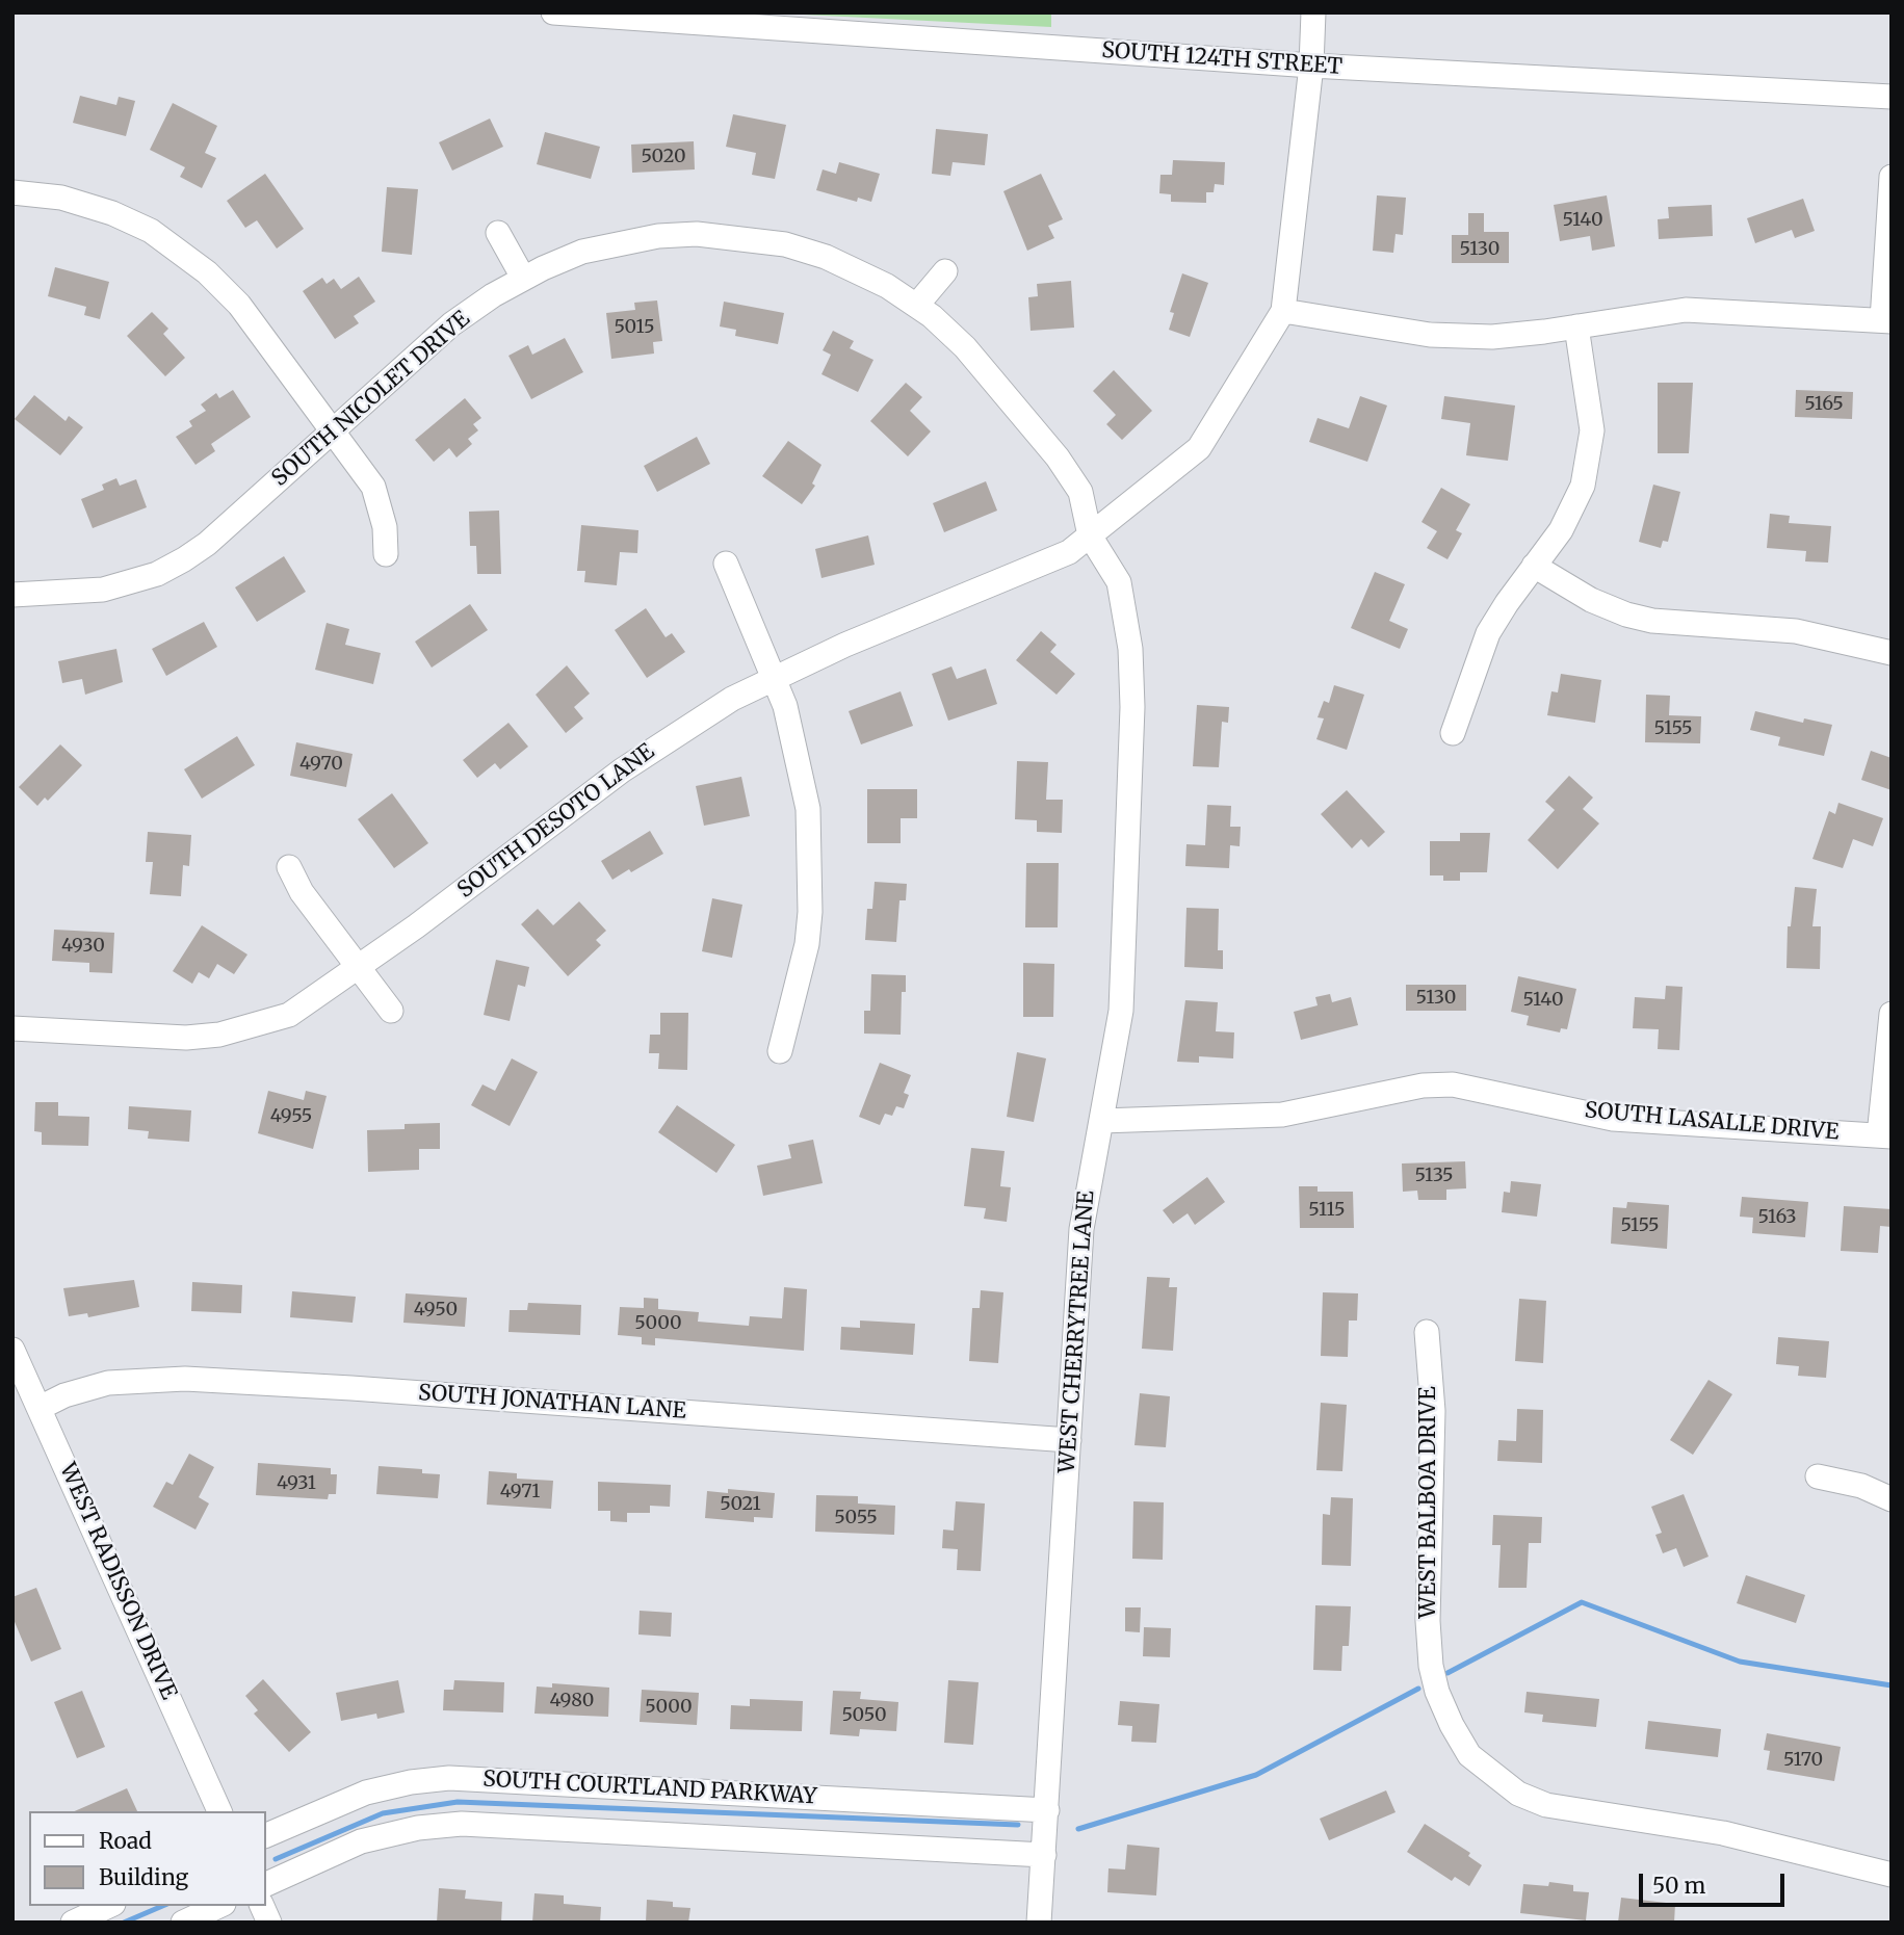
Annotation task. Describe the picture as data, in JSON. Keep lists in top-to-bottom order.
{
  "streets": {
    "street": [
      "SOUTH 124TH STREET",
      "SOUTH NICOLET DRIVE",
      "SOUTH DESOTO LANE",
      "SOUTH LASALLE DRIVE",
      "WEST CHERRYTREE LANE",
      "SOUTH JONATHAN LANE",
      "WEST BALBOA DRIVE",
      "WEST RADISSON DRIVE",
      "SOUTH COURTLAND PARKWAY"
    ]
  },
  "crossings": [
    ["SOUTH NICOLET DRIVE", "SOUTH DESOTO LANE"],
    ["SOUTH NICOLET DRIVE", "WEST CHERRYTREE LANE"],
    ["SOUTH DESOTO LANE", "WEST CHERRYTREE LANE"],
    ["SOUTH LASALLE DRIVE", "WEST CHERRYTREE LANE"],
    ["WEST CHERRYTREE LANE", "SOUTH JONATHAN LANE"],
    ["WEST CHERRYTREE LANE", "SOUTH COURTLAND PARKWAY"],
    ["SOUTH JONATHAN LANE", "WEST RADISSON DRIVE"]
  ],
  "house_numbers": [
    "5020",
    "5140",
    "5130",
    "5015",
    "5165",
    "5155",
    "4970",
    "4930",
    "5130",
    "5140",
    "4955",
    "5135",
    "5115",
    "5163",
    "5155",
    "4950",
    "5000",
    "4931",
    "4971",
    "5021",
    "5055",
    "4980",
    "5000",
    "5050",
    "5170"
  ],
  "legend": ["Road", "Building"],
  "scale_bar": "50 m"
}
